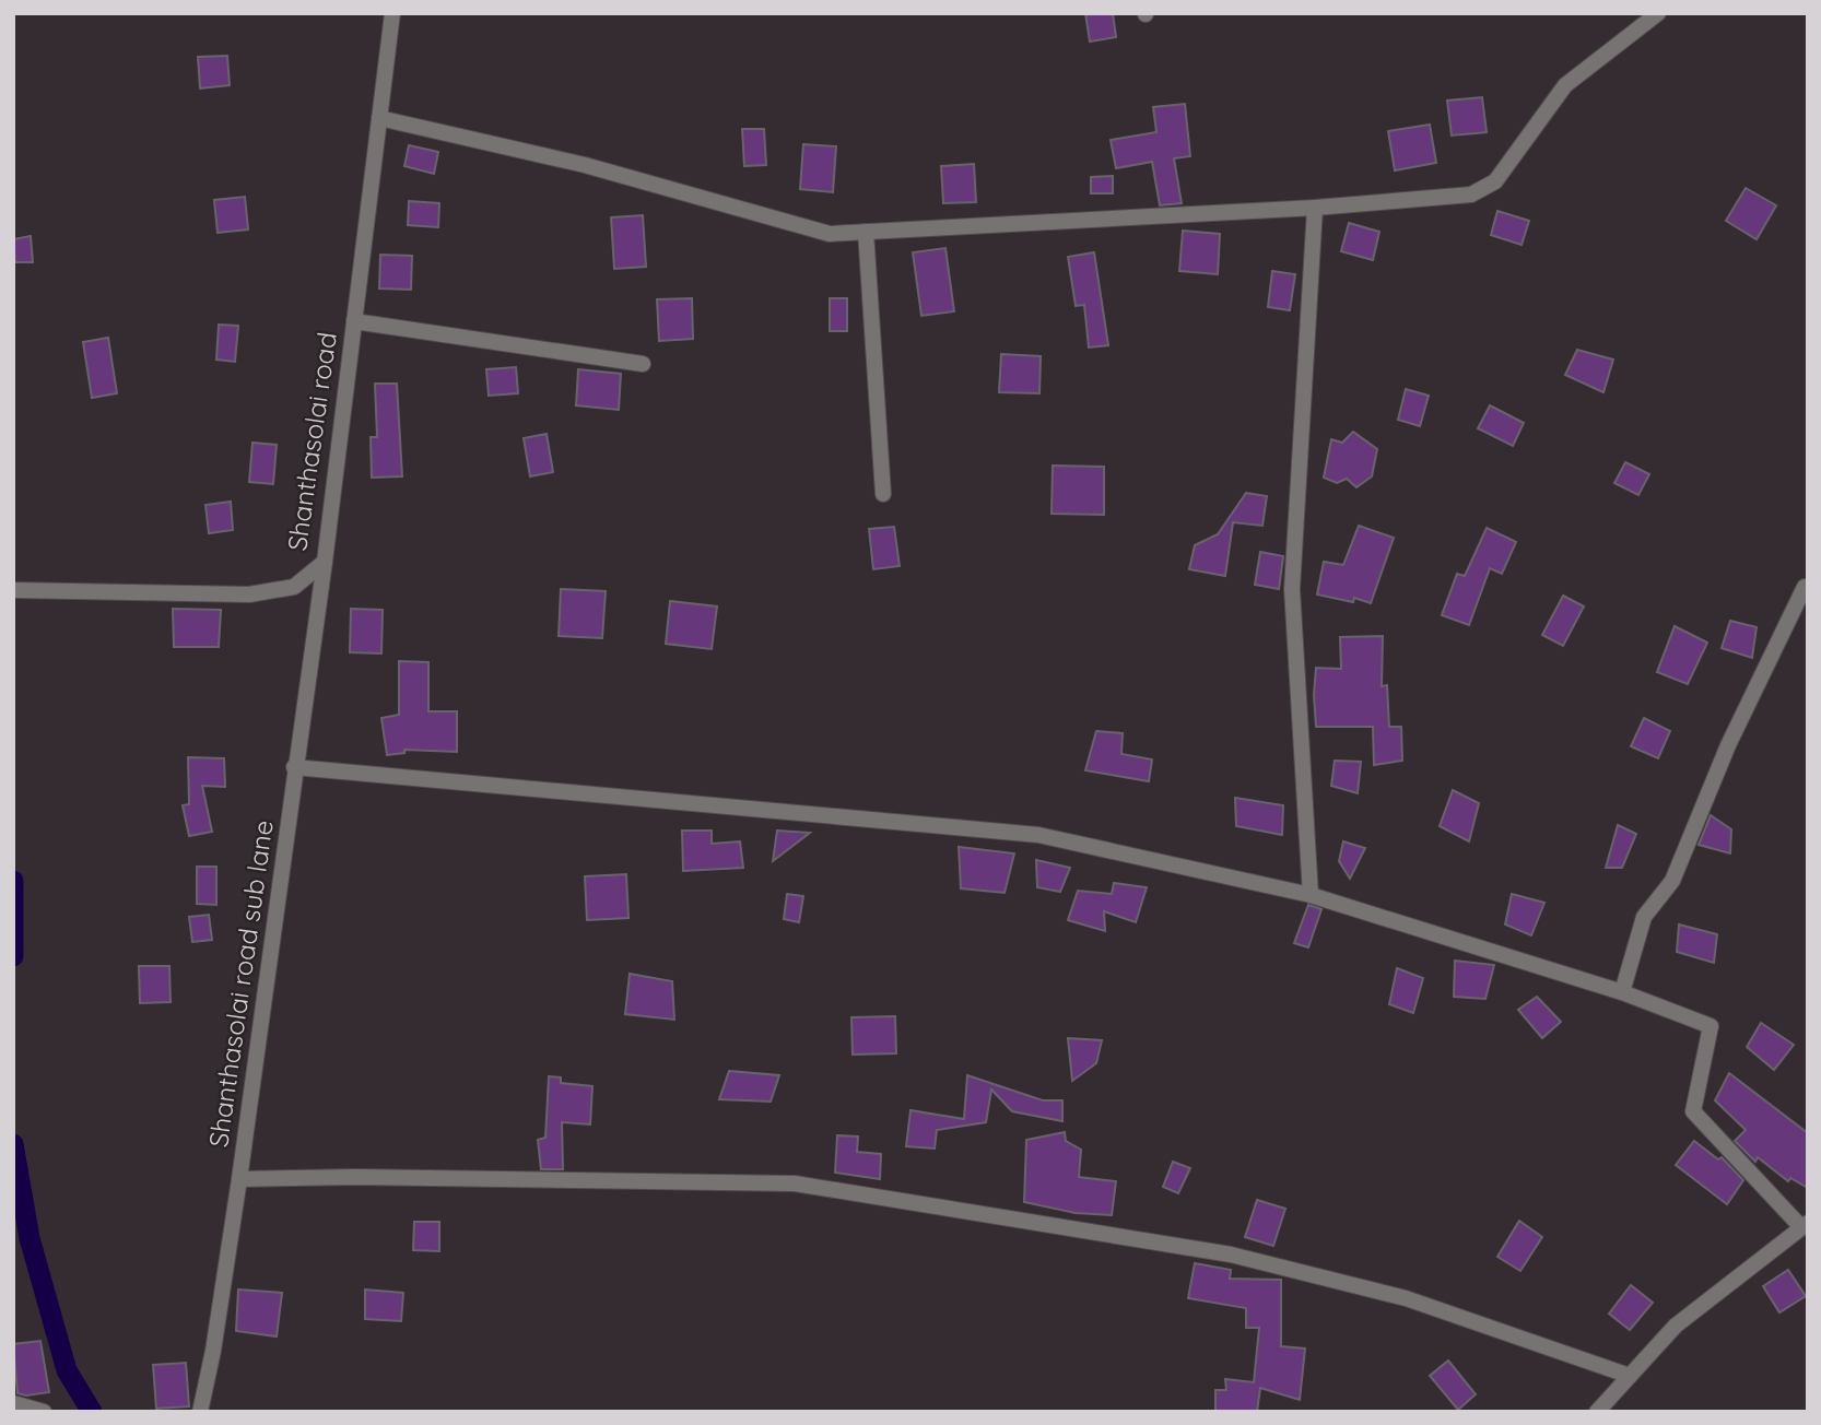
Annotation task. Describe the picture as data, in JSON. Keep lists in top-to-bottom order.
{
  "streets": {
    "street": ["Shanthasolai road", "Shanthasolai road sub lane"]
  },
  "crossings": [
    ["Shanthasolai road", "Shanthasolai road sub lane"]
  ]
}
